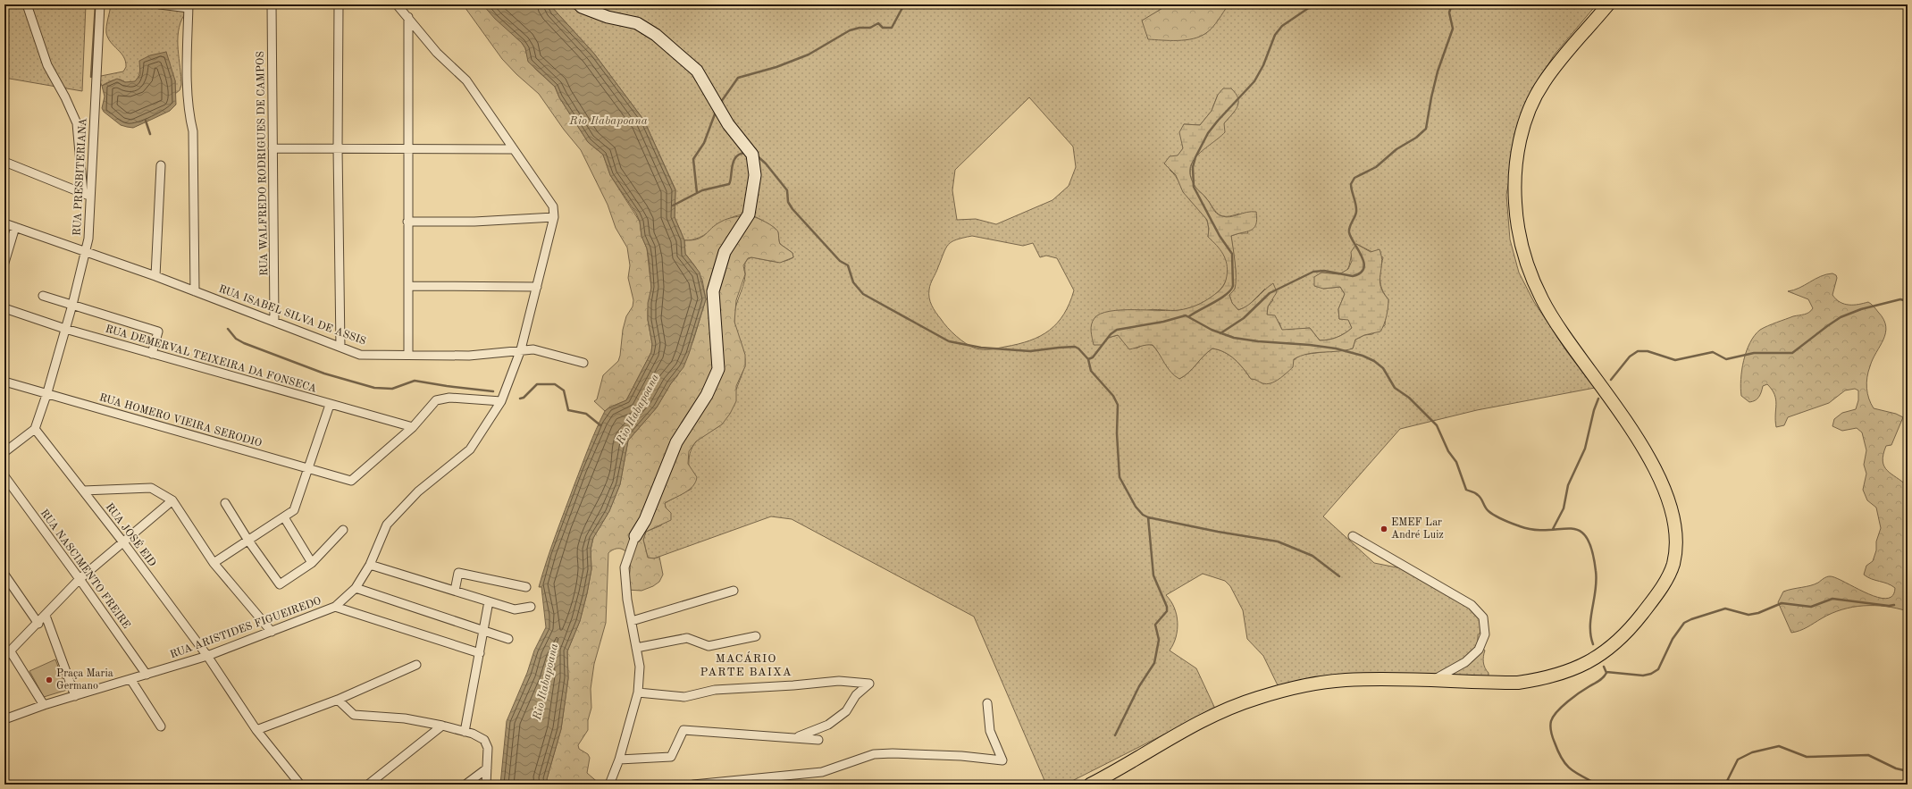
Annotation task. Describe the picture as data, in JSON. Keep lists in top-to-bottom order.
{
  "streets": {
    "street": [
      "RUA WALFREDO RODRIGUES DE CAMPOS",
      "RUA PRESBITERIANA",
      "RUA ISABEL SILVA DE ASSIS",
      "RUA DEMERVAL TEIXEIRA DA FONSECA",
      "RUA HOMERO VIEIRA SERODIO",
      "RUA JOSÉ EID",
      "RUA NASCIMENTO FREIRE",
      "RUA ARISTIDES FIGUEIREDO"
    ]
  },
  "crossings": [
    ["RUA WALFREDO RODRIGUES DE CAMPOS", "RUA ISABEL SILVA DE ASSIS"],
    ["RUA PRESBITERIANA", "RUA ISABEL SILVA DE ASSIS"],
    ["RUA PRESBITERIANA", "RUA DEMERVAL TEIXEIRA DA FONSECA"],
    ["RUA PRESBITERIANA", "RUA HOMERO VIEIRA SERODIO"],
    ["RUA PRESBITERIANA", "RUA JOSÉ EID"],
    ["RUA ISABEL SILVA DE ASSIS", "RUA ARISTIDES FIGUEIREDO"],
    ["RUA DEMERVAL TEIXEIRA DA FONSECA", "RUA HOMERO VIEIRA SERODIO"],
    ["RUA JOSÉ EID", "RUA ARISTIDES FIGUEIREDO"],
    ["RUA NASCIMENTO FREIRE", "RUA ARISTIDES FIGUEIREDO"]
  ],
  "districts": ["MACÁRIO PARTE BAIXA"],
  "water": ["Rio Itabapoana"],
  "places": ["EMEF Lar André Luiz", "Praça Maria Germano"]
}
